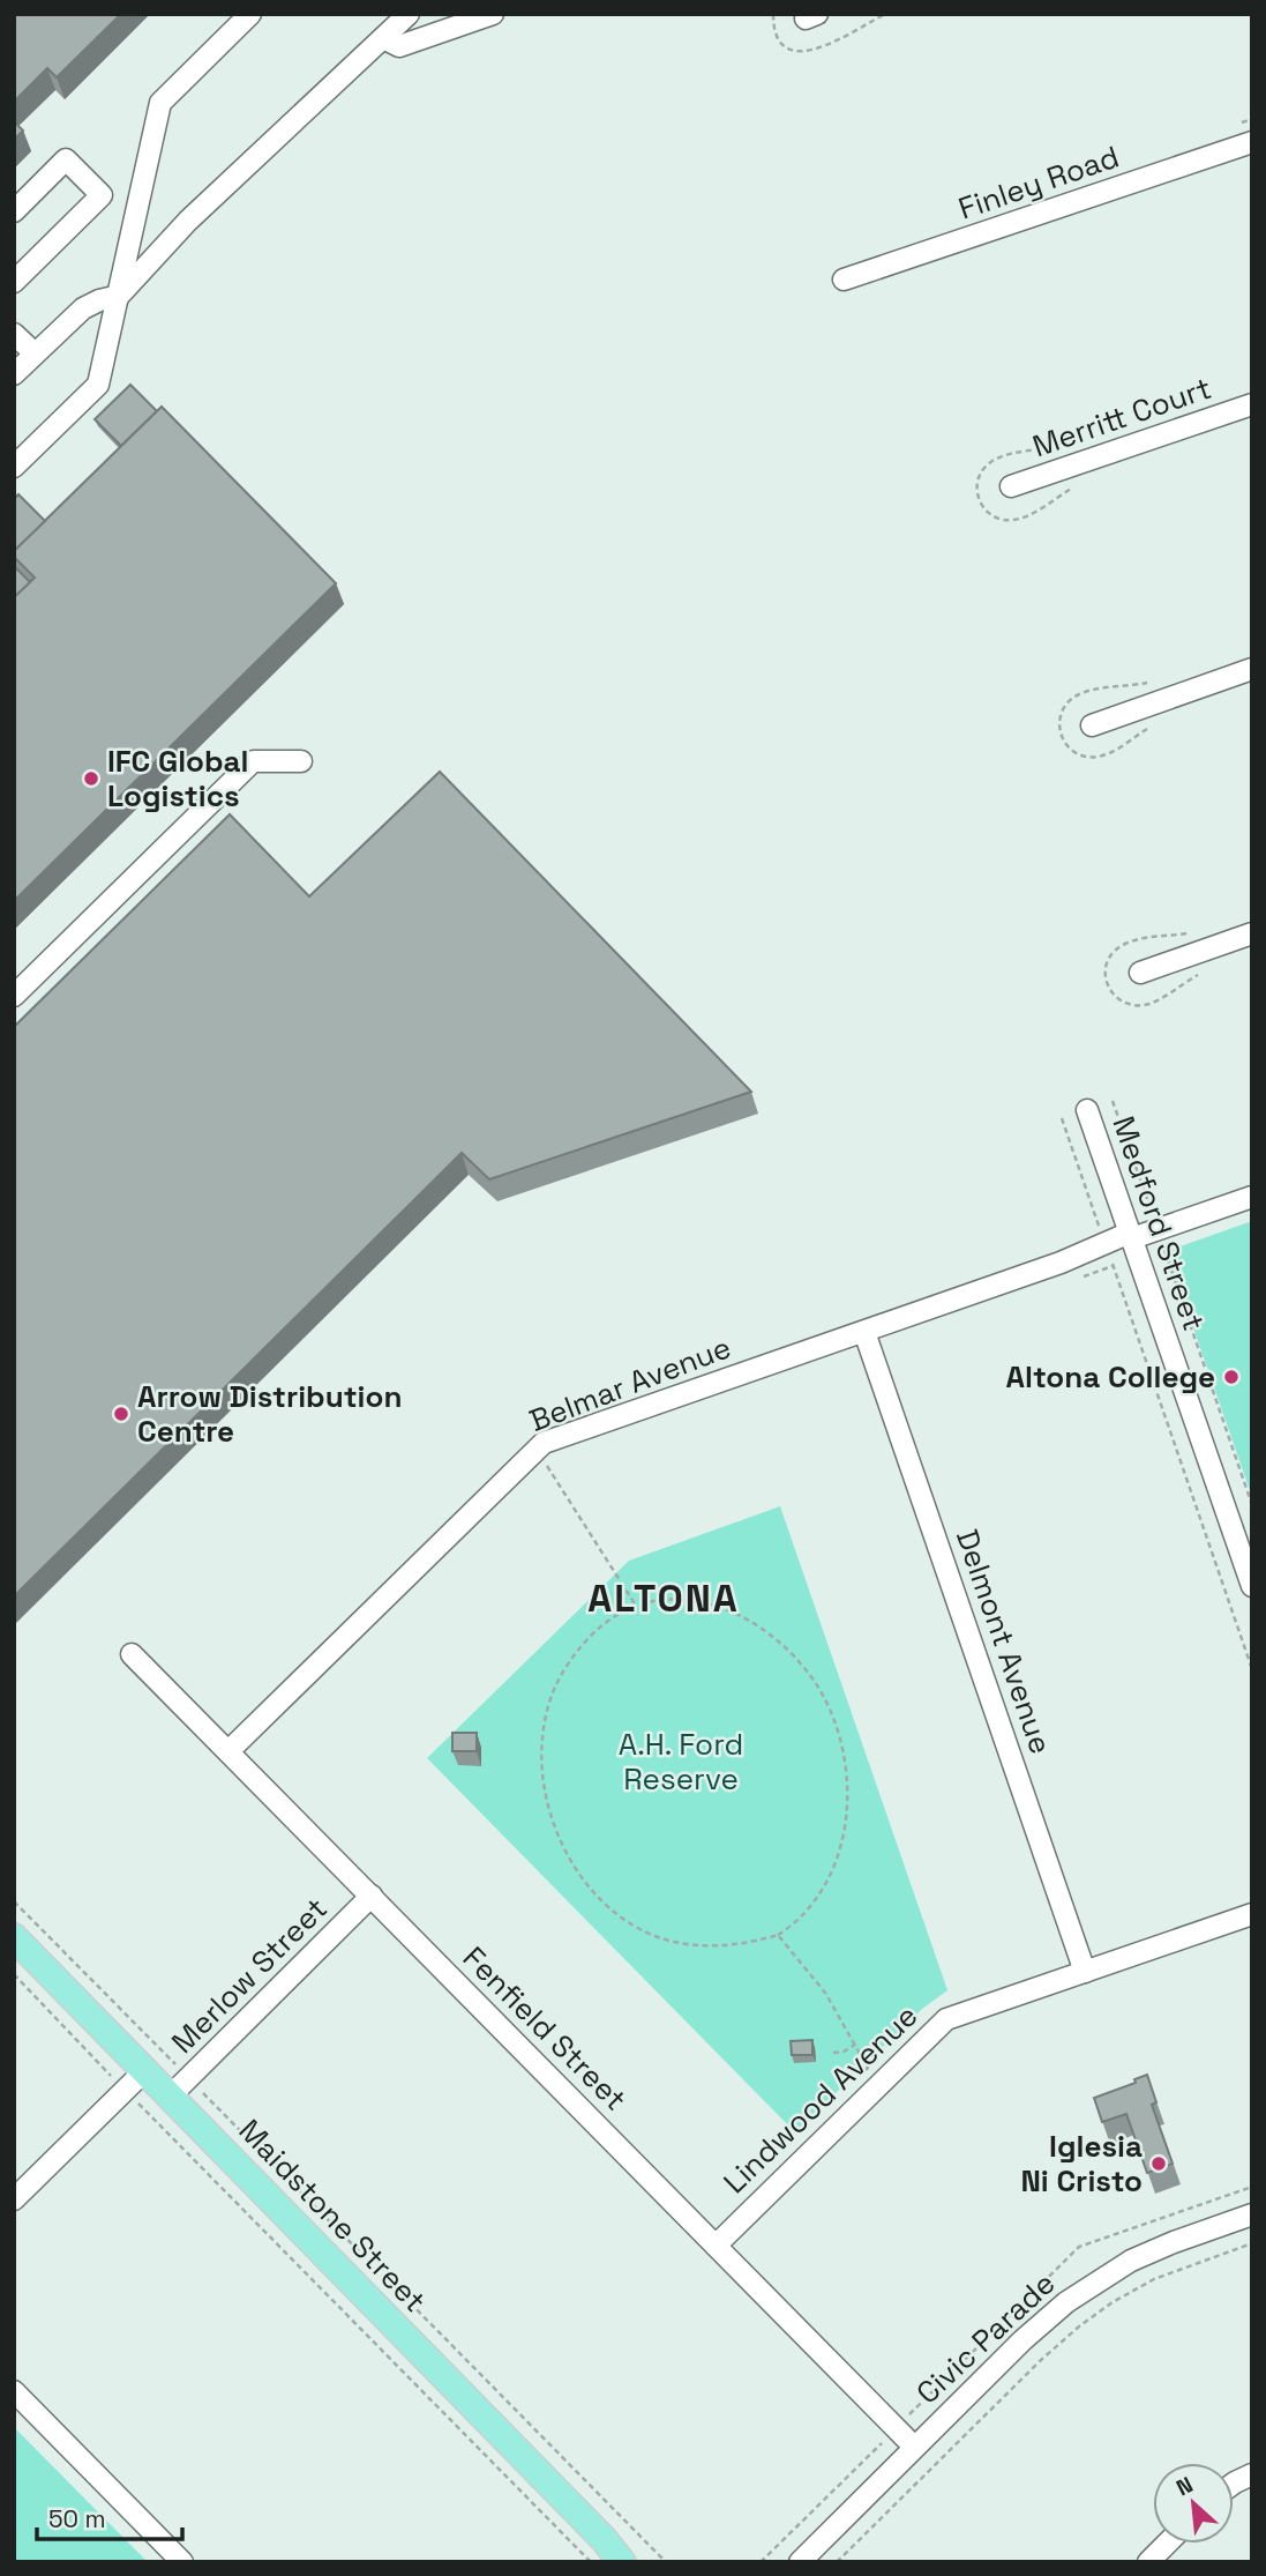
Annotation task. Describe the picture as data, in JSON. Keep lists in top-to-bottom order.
{
  "streets": {
    "main road": ["Maidstone Street"],
    "street": [
      "Finley Road",
      "Merritt Court",
      "Medford Street",
      "Belmar Avenue",
      "Delmont Avenue",
      "Merlow Street",
      "Fenfield Street",
      "Lindwood Avenue",
      "Civic Parade"
    ]
  },
  "crossings": [
    ["Medford Street", "Belmar Avenue"],
    ["Belmar Avenue", "Delmont Avenue"],
    ["Belmar Avenue", "Fenfield Street"],
    ["Delmont Avenue", "Lindwood Avenue"],
    ["Merlow Street", "Fenfield Street"],
    ["Merlow Street", "Maidstone Street"],
    ["Fenfield Street", "Lindwood Avenue"],
    ["Fenfield Street", "Civic Parade"]
  ],
  "districts": ["ALTONA"],
  "parks": ["A.H. Ford Reserve"],
  "places": [
    "IFC Global Logistics",
    "Altona College",
    "Arrow Distribution Centre",
    "Iglesia Ni Cristo"
  ],
  "scale_bar": "50 m",
  "north": "top left"
}
